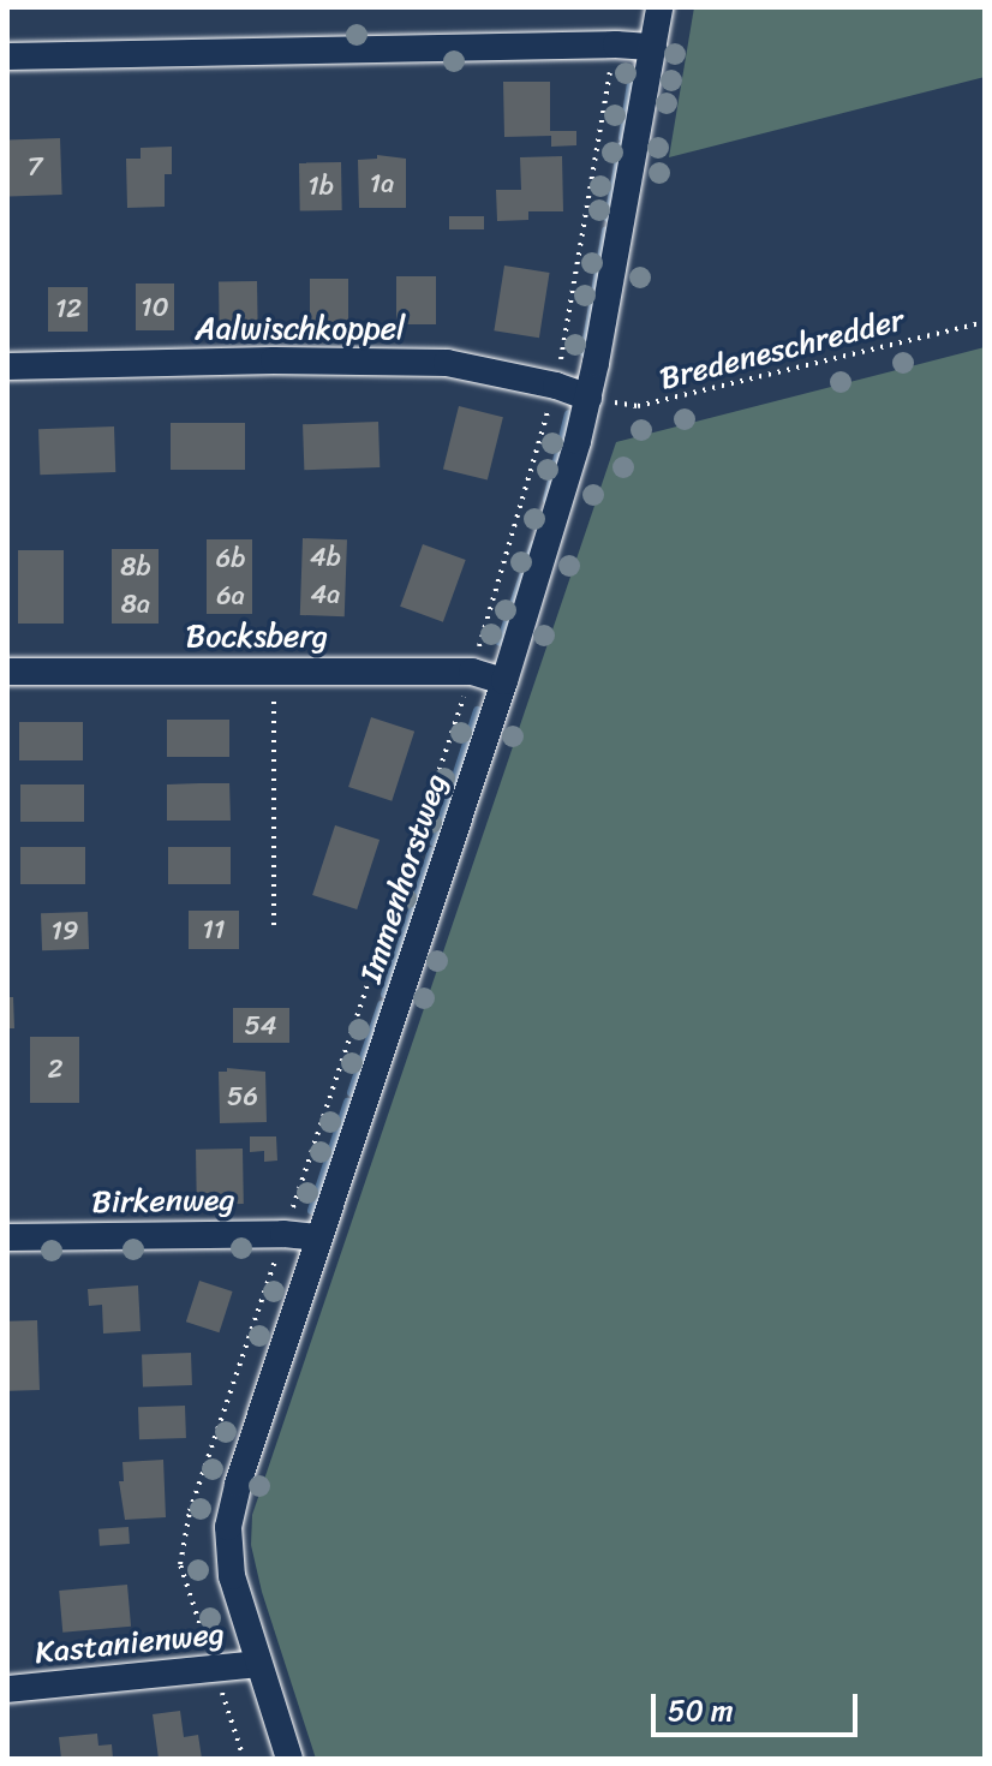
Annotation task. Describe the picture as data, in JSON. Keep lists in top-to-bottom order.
{
  "streets": {
    "street": [
      "Aalwischkoppel",
      "Bocksberg",
      "Immenhorstweg",
      "Birkenweg",
      "Kastanienweg"
    ],
    "path": ["Bredeneschredder"]
  },
  "crossings": [
    ["Aalwischkoppel", "Bredeneschredder"],
    ["Aalwischkoppel", "Immenhorstweg"],
    ["Bredeneschredder", "Immenhorstweg"],
    ["Bocksberg", "Immenhorstweg"],
    ["Immenhorstweg", "Birkenweg"],
    ["Immenhorstweg", "Kastanienweg"]
  ],
  "house_numbers": [
    "7",
    "1a",
    "1b",
    "10",
    "12",
    "4b",
    "6b",
    "8b",
    "4a",
    "6a",
    "8a",
    "11",
    "19",
    "54",
    "2",
    "56"
  ],
  "scale_bar": "50 m"
}
